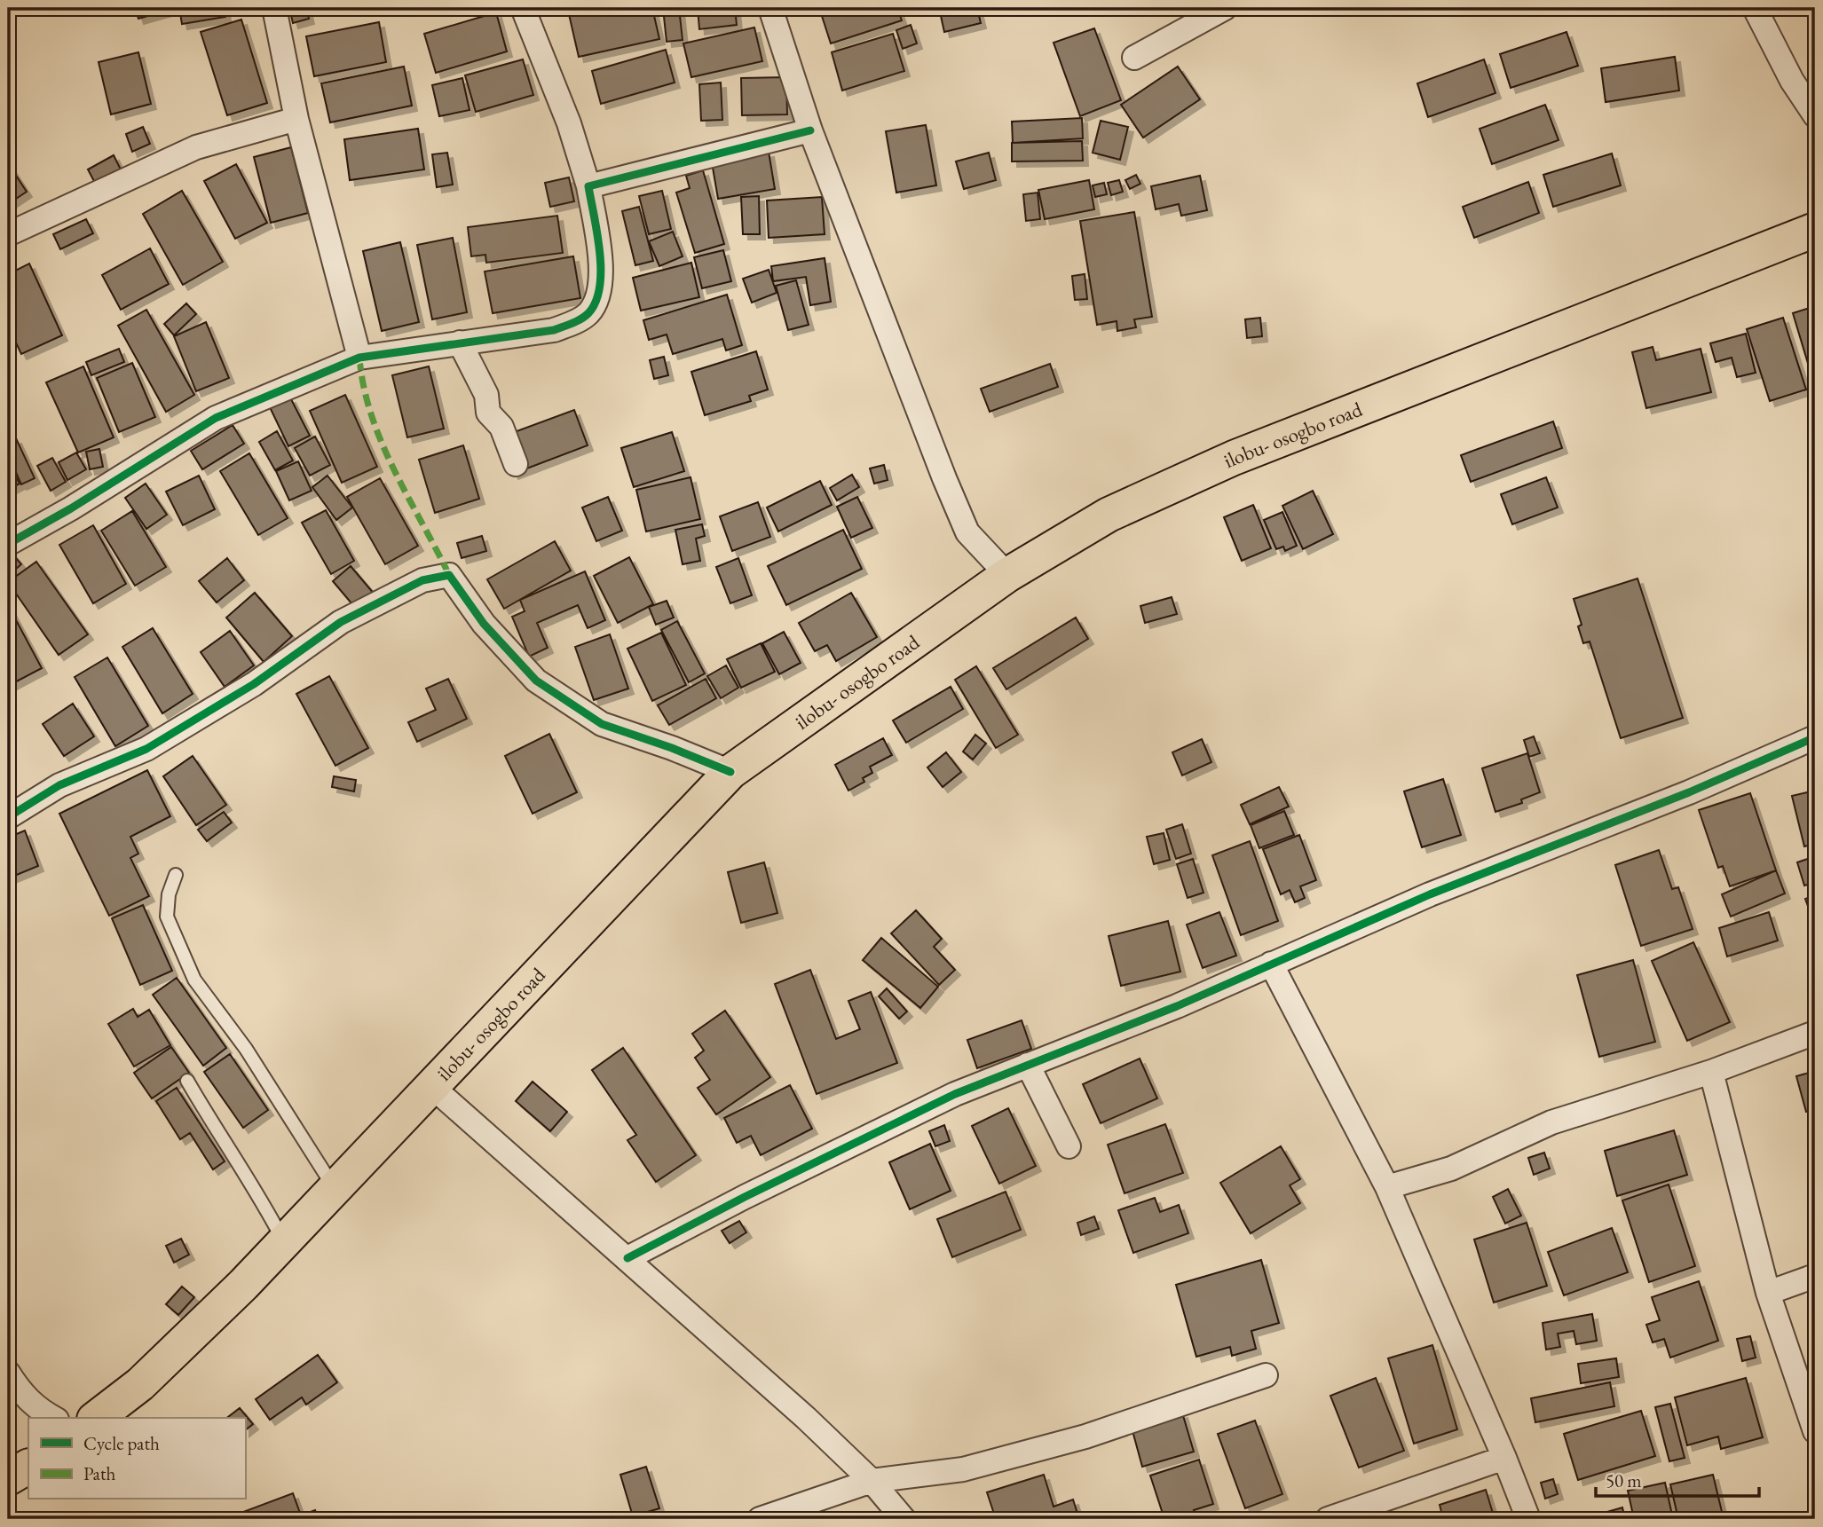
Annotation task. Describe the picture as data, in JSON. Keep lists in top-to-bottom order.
{
  "streets": {
    "main road": ["ilobu- osogbo road"]
  },
  "legend": ["Cycle path", "Path"],
  "scale_bar": "50 m"
}
